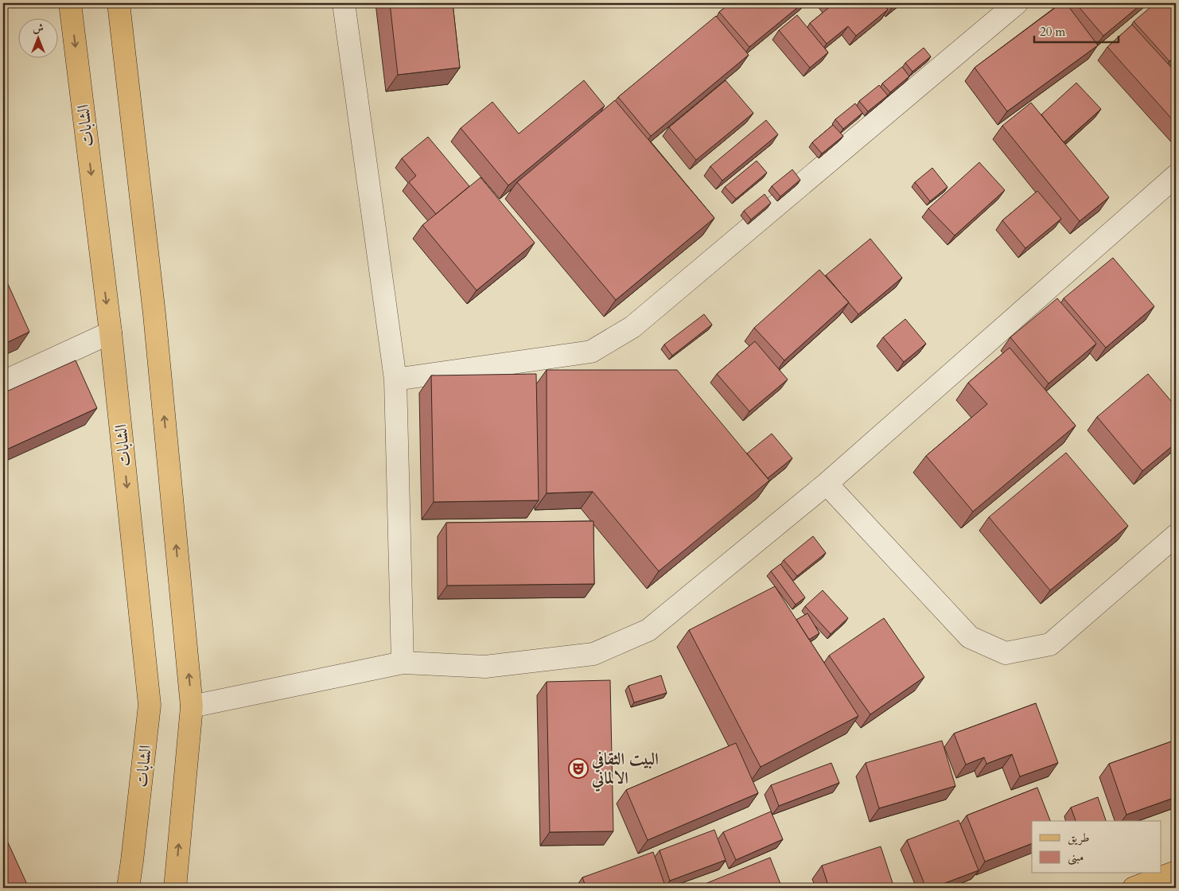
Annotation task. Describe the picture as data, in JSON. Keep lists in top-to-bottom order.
{
  "streets": {
    "main road": ["الشابات"]
  },
  "places": {
    "theatre": ["البيت الثقافي الالماني"]
  },
  "legend": ["طريق", "مبنى"],
  "scale_bar": "20 m",
  "north": "top"
}
